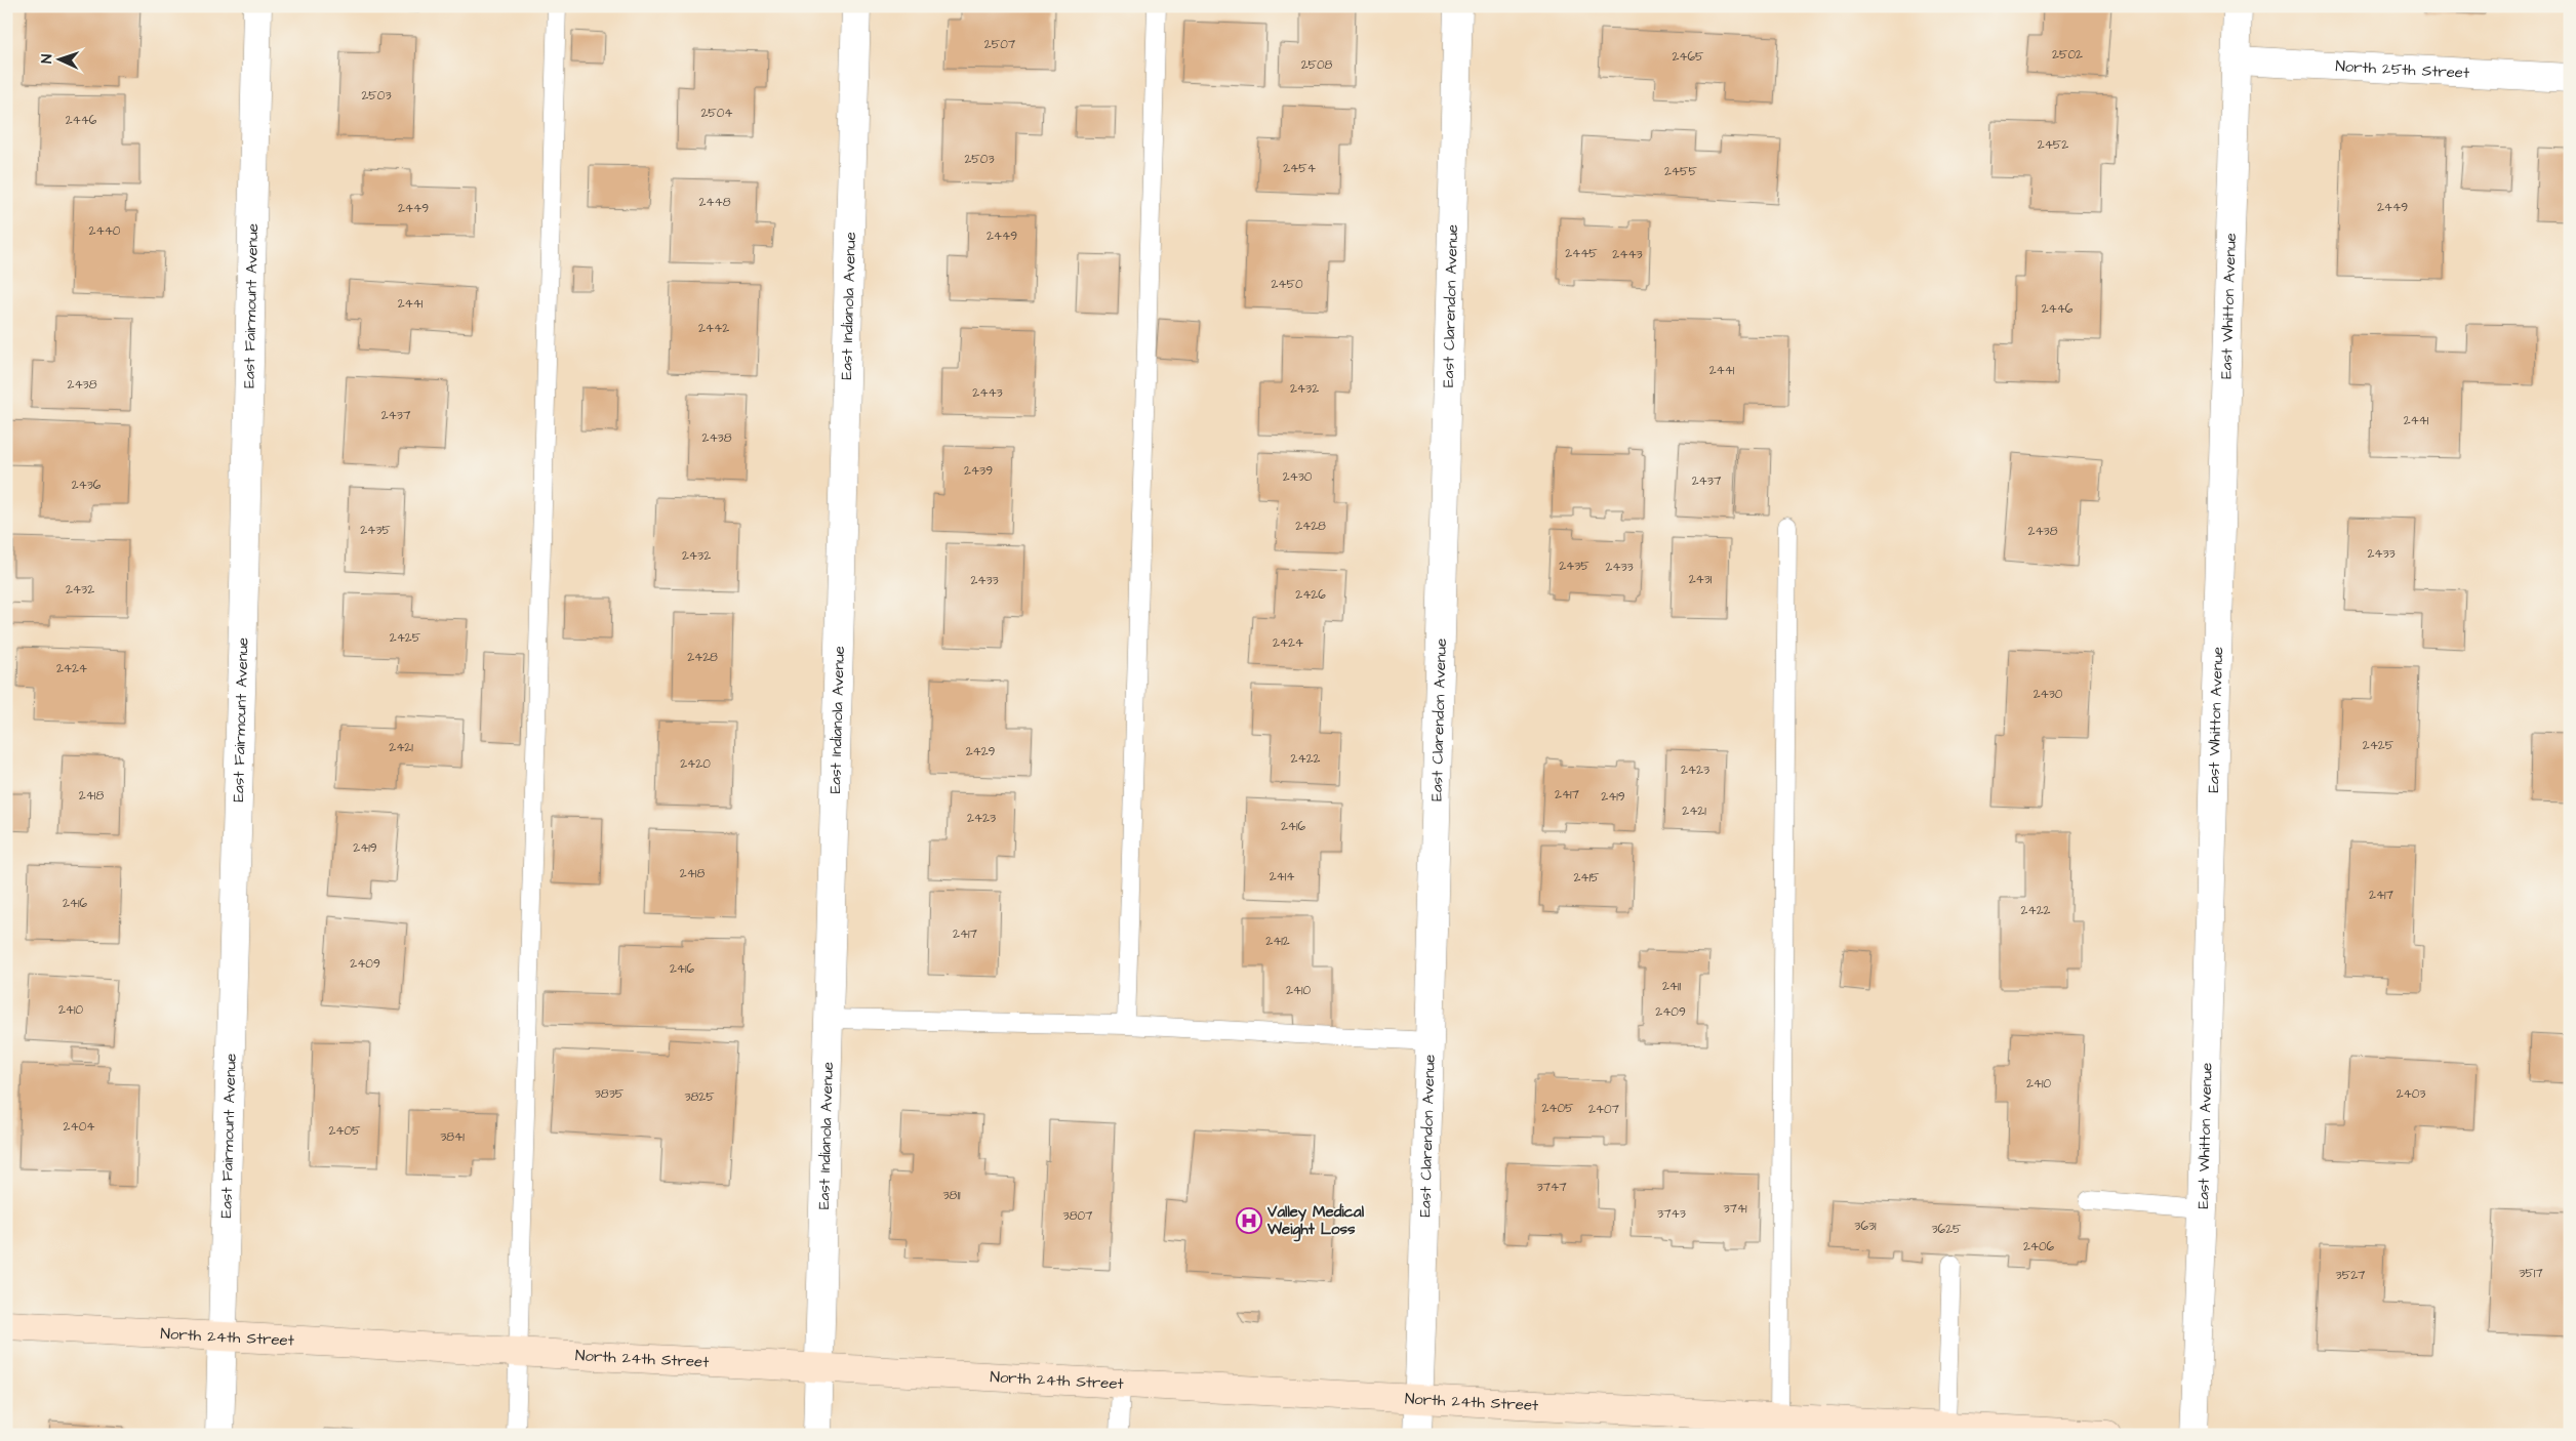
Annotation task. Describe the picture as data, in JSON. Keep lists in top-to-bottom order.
{
  "streets": {
    "main road": ["North 24th Street"],
    "street": [
      "North 25th Street",
      "East Fairmount Avenue",
      "East Indianola Avenue",
      "East Clarendon Avenue",
      "East Whitton Avenue"
    ]
  },
  "crossings": [
    ["North 25th Street", "East Whitton Avenue"],
    ["East Fairmount Avenue", "North 24th Street"],
    ["East Indianola Avenue", "North 24th Street"],
    ["East Clarendon Avenue", "North 24th Street"]
  ],
  "places": {
    "hospital": ["Valley Medical Weight Loss"]
  },
  "house_numbers": [
    "2507",
    "2502",
    "2465",
    "2508",
    "2503",
    "2504",
    "2446",
    "2452",
    "2503",
    "2454",
    "2455",
    "2448",
    "2449",
    "2449",
    "2440",
    "2449",
    "2445",
    "2443",
    "2450",
    "2441",
    "2446",
    "2442",
    "2441",
    "2438",
    "2432",
    "2443",
    "2437",
    "2441",
    "2438",
    "2439",
    "2430",
    "2437",
    "2436",
    "2428",
    "2435",
    "2438",
    "2433",
    "2432",
    "2435",
    "2433",
    "2431",
    "2433",
    "2432",
    "2426",
    "2425",
    "2424",
    "2428",
    "2424",
    "2430",
    "2425",
    "2421",
    "2429",
    "2422",
    "2420",
    "2423",
    "2417",
    "2418",
    "2419",
    "2421",
    "2423",
    "2416",
    "2419",
    "2418",
    "2414",
    "2415",
    "2417",
    "2416",
    "2422",
    "2417",
    "2412",
    "2409",
    "2416",
    "2411",
    "2410",
    "2410",
    "2409",
    "2410",
    "3835",
    "2403",
    "3825",
    "2405",
    "2407",
    "2404",
    "2405",
    "3841",
    "3747",
    "3811",
    "3741",
    "3743",
    "3807",
    "3631",
    "3625",
    "2406",
    "3517",
    "3527"
  ],
  "north": "left"
}
